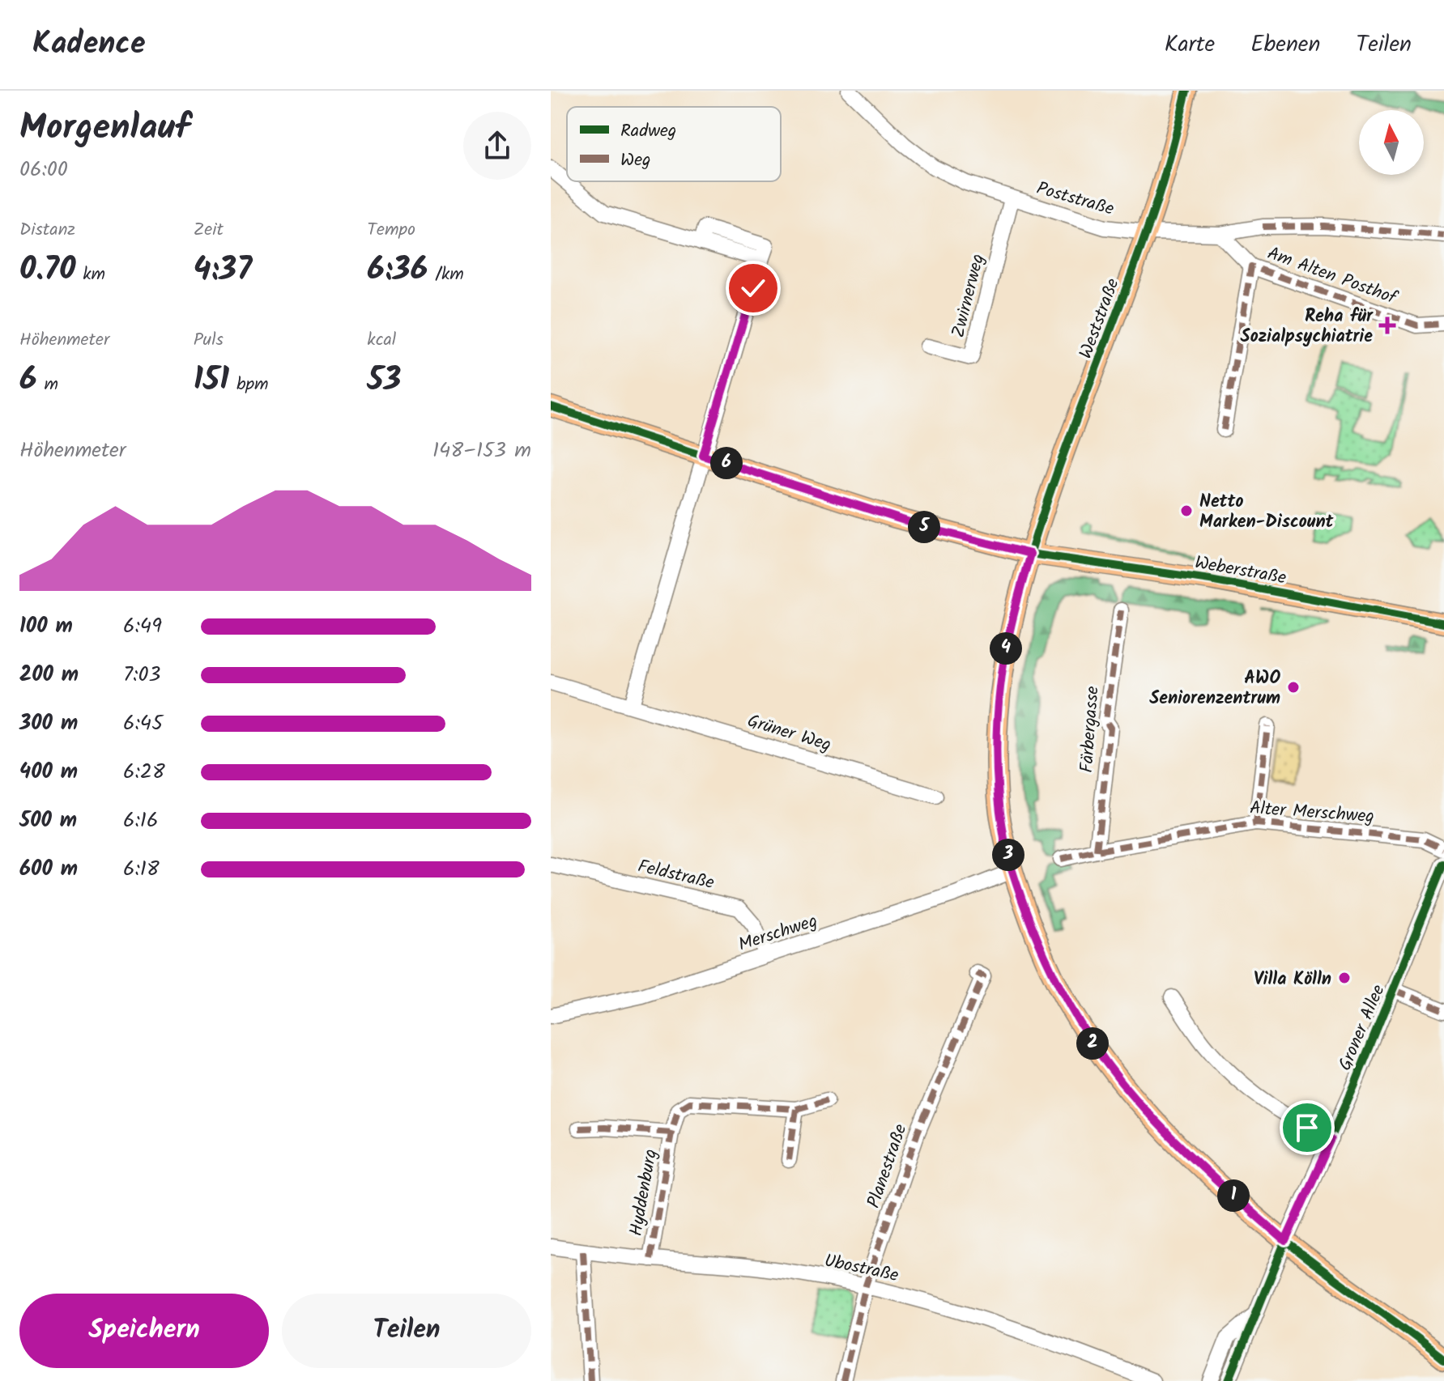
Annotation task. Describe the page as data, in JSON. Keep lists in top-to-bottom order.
{
  "streets": {
    "main road": ["Weststraße", "Weberstraße"],
    "street": [
      "Poststraße",
      "Am Alten Posthof",
      "Zwirnerweg",
      "Färbergasse",
      "Grüner Weg",
      "Alter Merschweg",
      "Feldstraße",
      "Merschweg",
      "Groner Allee",
      "Planestraße",
      "Hyddenburg",
      "Ubostraße"
    ]
  },
  "crossings": [
    ["Poststraße", "Am Alten Posthof"],
    ["Poststraße", "Zwirnerweg"],
    ["Poststraße", "Weststraße"],
    ["Weststraße", "Weberstraße"],
    ["Weststraße", "Merschweg"],
    ["Weststraße", "Groner Allee"],
    ["Färbergasse", "Alter Merschweg"],
    ["Feldstraße", "Merschweg"],
    ["Planestraße", "Ubostraße"],
    ["Hyddenburg", "Ubostraße"]
  ],
  "places": {
    "health": ["Reha für Sozialpsychiatrie"],
    "other": ["Netto Marken-Discount", "AWO Seniorenzentrum", "Villa Kölln"]
  },
  "legend": ["Radweg", "Weg"],
  "north": "top",
  "page": {
    "header": "Kadence",
    "nav": ["Karte", "Ebenen", "Teilen"],
    "heading": ["Morgenlauf", "06:00"],
    "stats": [
      ["Distanz", "0.70 km"],
      ["Zeit", "4:37"],
      ["Tempo", "6:36 /km"],
      ["Höhenmeter", "6 m"],
      ["Puls", "151 bpm"],
      ["kcal", "53"]
    ],
    "chart": ["Höhenmeter", "148–153 m"],
    "pins": [
      "6",
      "5",
      "4",
      "3",
      "2",
      "1"
    ],
    "list": [
      {
        "name": "100 m",
        "note": "6:49"
      },
      {
        "name": "200 m",
        "note": "7:03"
      },
      {
        "name": "300 m",
        "note": "6:45"
      },
      {
        "name": "400 m",
        "note": "6:28"
      },
      {
        "name": "500 m",
        "note": "6:16"
      },
      {
        "name": "600 m",
        "note": "6:18"
      }
    ],
    "buttons": ["Speichern", "Teilen"]
  }
}
